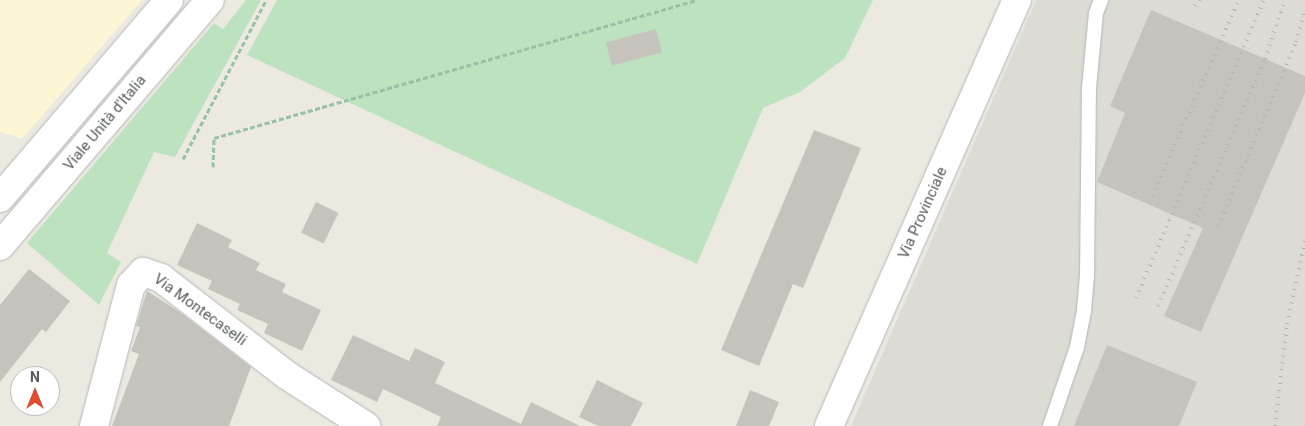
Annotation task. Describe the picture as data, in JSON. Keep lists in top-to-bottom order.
{
  "streets": {
    "street": ["Viale Unità d'Italia", "Via Provinciale", "Via Montecaselli"]
  },
  "north": "top"
}
